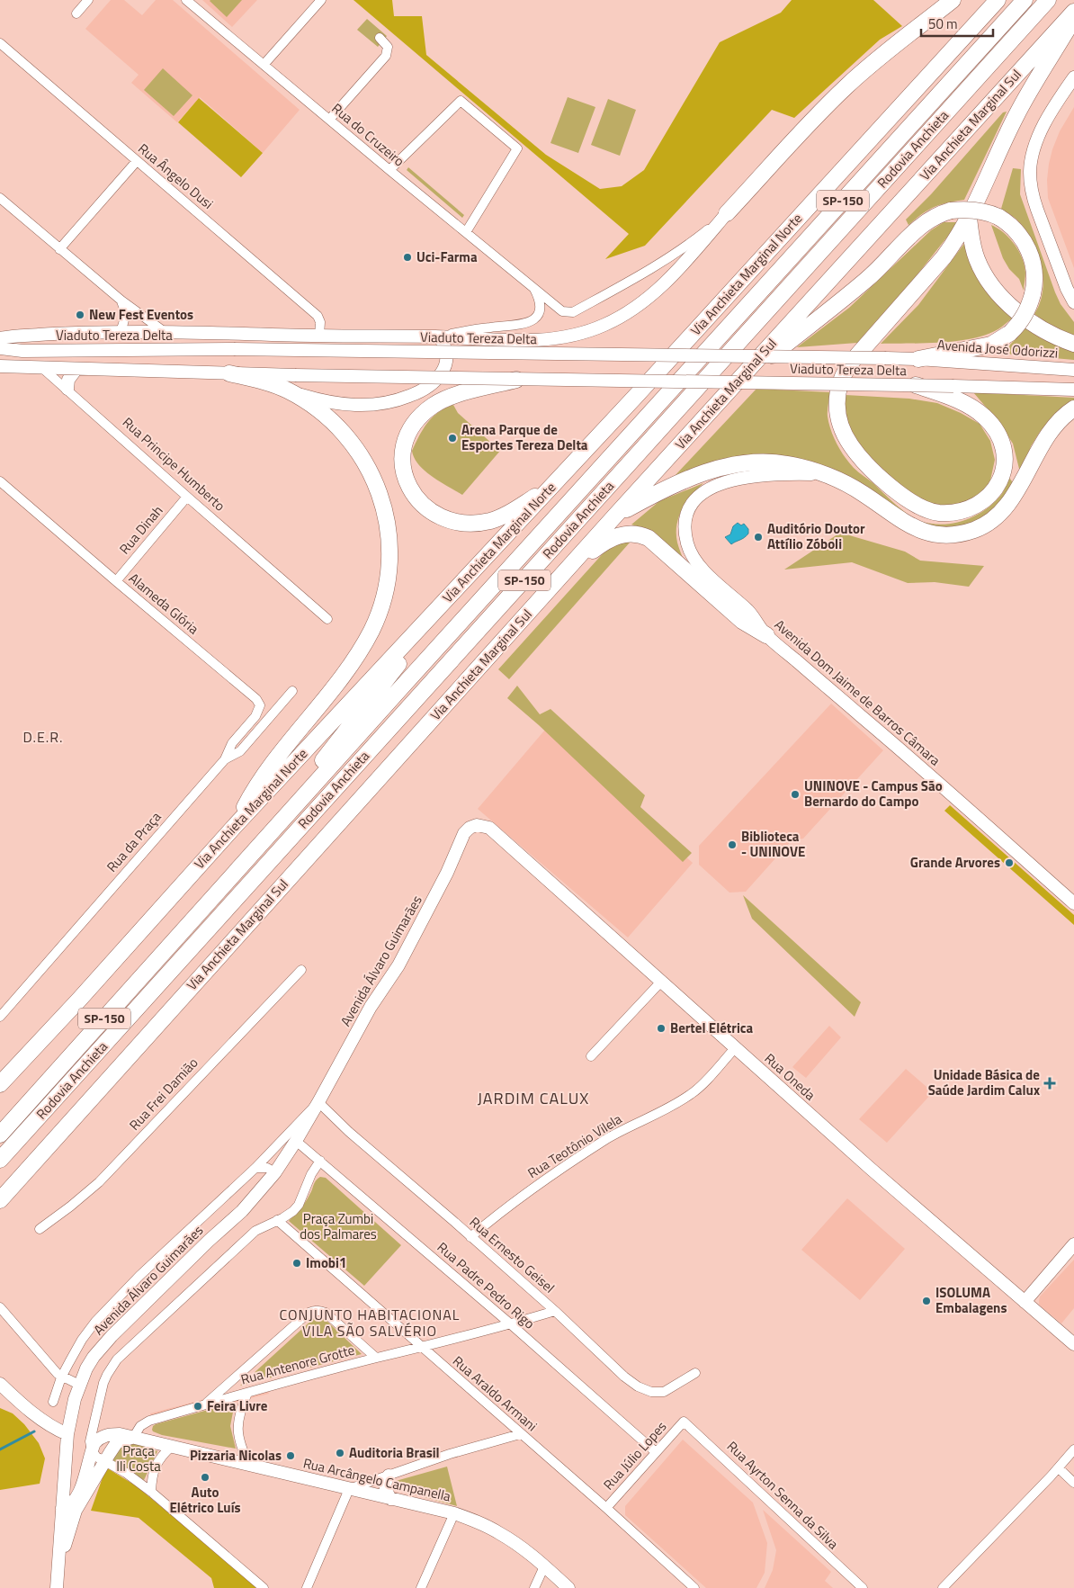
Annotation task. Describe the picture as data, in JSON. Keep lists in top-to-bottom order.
{
  "streets": {
    "highway": [
      "Via Anchieta Marginal Sul",
      "Rodovia Anchieta",
      "SP-150",
      "Via Anchieta Marginal Norte"
    ],
    "street": [
      "Rua do Cruzeiro",
      "Rua Ângelo Dusi",
      "Viaduto Tereza Delta",
      "Avenida José Odorizzi",
      "Rua Principe Humberto",
      "Rua Dinah",
      "Alameda Glória",
      "Avenida Dom Jaime de Barros Câmara",
      "Rua da Praça",
      "Avenida Álvaro Guimarães",
      "Rua Oneda",
      "Rua Frei Damião",
      "Rua Teotônio Vilela",
      "Rua Ernesto Geisel",
      "Rua Padre Pedro Rigo",
      "Rua Antenore Grotte",
      "Rua Araldo Armani",
      "Rua Júlio Lopes",
      "Rua Arcângelo Campanella",
      "Rua Ayrton Senna da Silva"
    ]
  },
  "crossings": [
    ["Viaduto Tereza Delta", "Avenida José Odorizzi"],
    ["Viaduto Tereza Delta", "Rua Principe Humberto"],
    ["Rua Principe Humberto", "Rua Dinah"],
    ["Rua Dinah", "Alameda Glória"],
    ["Alameda Glória", "Rua da Praça"],
    ["Avenida Álvaro Guimarães", "Rua Oneda"],
    ["Avenida Álvaro Guimarães", "Rua Ernesto Geisel"],
    ["Avenida Álvaro Guimarães", "Rua Padre Pedro Rigo"],
    ["Rua Oneda", "Rua Teotônio Vilela"],
    ["Rua Teotônio Vilela", "Rua Ernesto Geisel"],
    ["Rua Ernesto Geisel", "Rua Antenore Grotte"],
    ["Rua Padre Pedro Rigo", "Rua Antenore Grotte"],
    ["Rua Padre Pedro Rigo", "Rua Júlio Lopes"],
    ["Rua Antenore Grotte", "Rua Araldo Armani"],
    ["Rua Antenore Grotte", "Rua Arcângelo Campanella"],
    ["Rua Araldo Armani", "Rua Júlio Lopes"],
    ["Rua Júlio Lopes", "Rua Ayrton Senna da Silva"]
  ],
  "districts": ["D.E.R.", "JARDIM CALUX", "CONJUNTO HABITACIONAL VILA SÃO SALVÉRIO"],
  "parks": ["Praça Zumbi dos Palmares", "Praça Ili Costa"],
  "places": {
    "other": [
      "Uci-Farma",
      "New Fest Eventos",
      "Arena Parque de Esportes Tereza Delta",
      "Auditório Doutor Attílio Zóboli",
      "UNINOVE - Campus São Bernardo do Campo",
      "Biblioteca - UNINOVE",
      "Grande Arvores",
      "Bertel Elétrica",
      "Imobi1",
      "ISOLUMA Embalagens",
      "Feira Livre",
      "Auditoria Brasil",
      "Pizzaria Nicolas",
      "Auto Elétrico Luís"
    ],
    "health": ["Unidade Básica de Saúde Jardim Calux"]
  },
  "scale_bar": "50 m"
}
